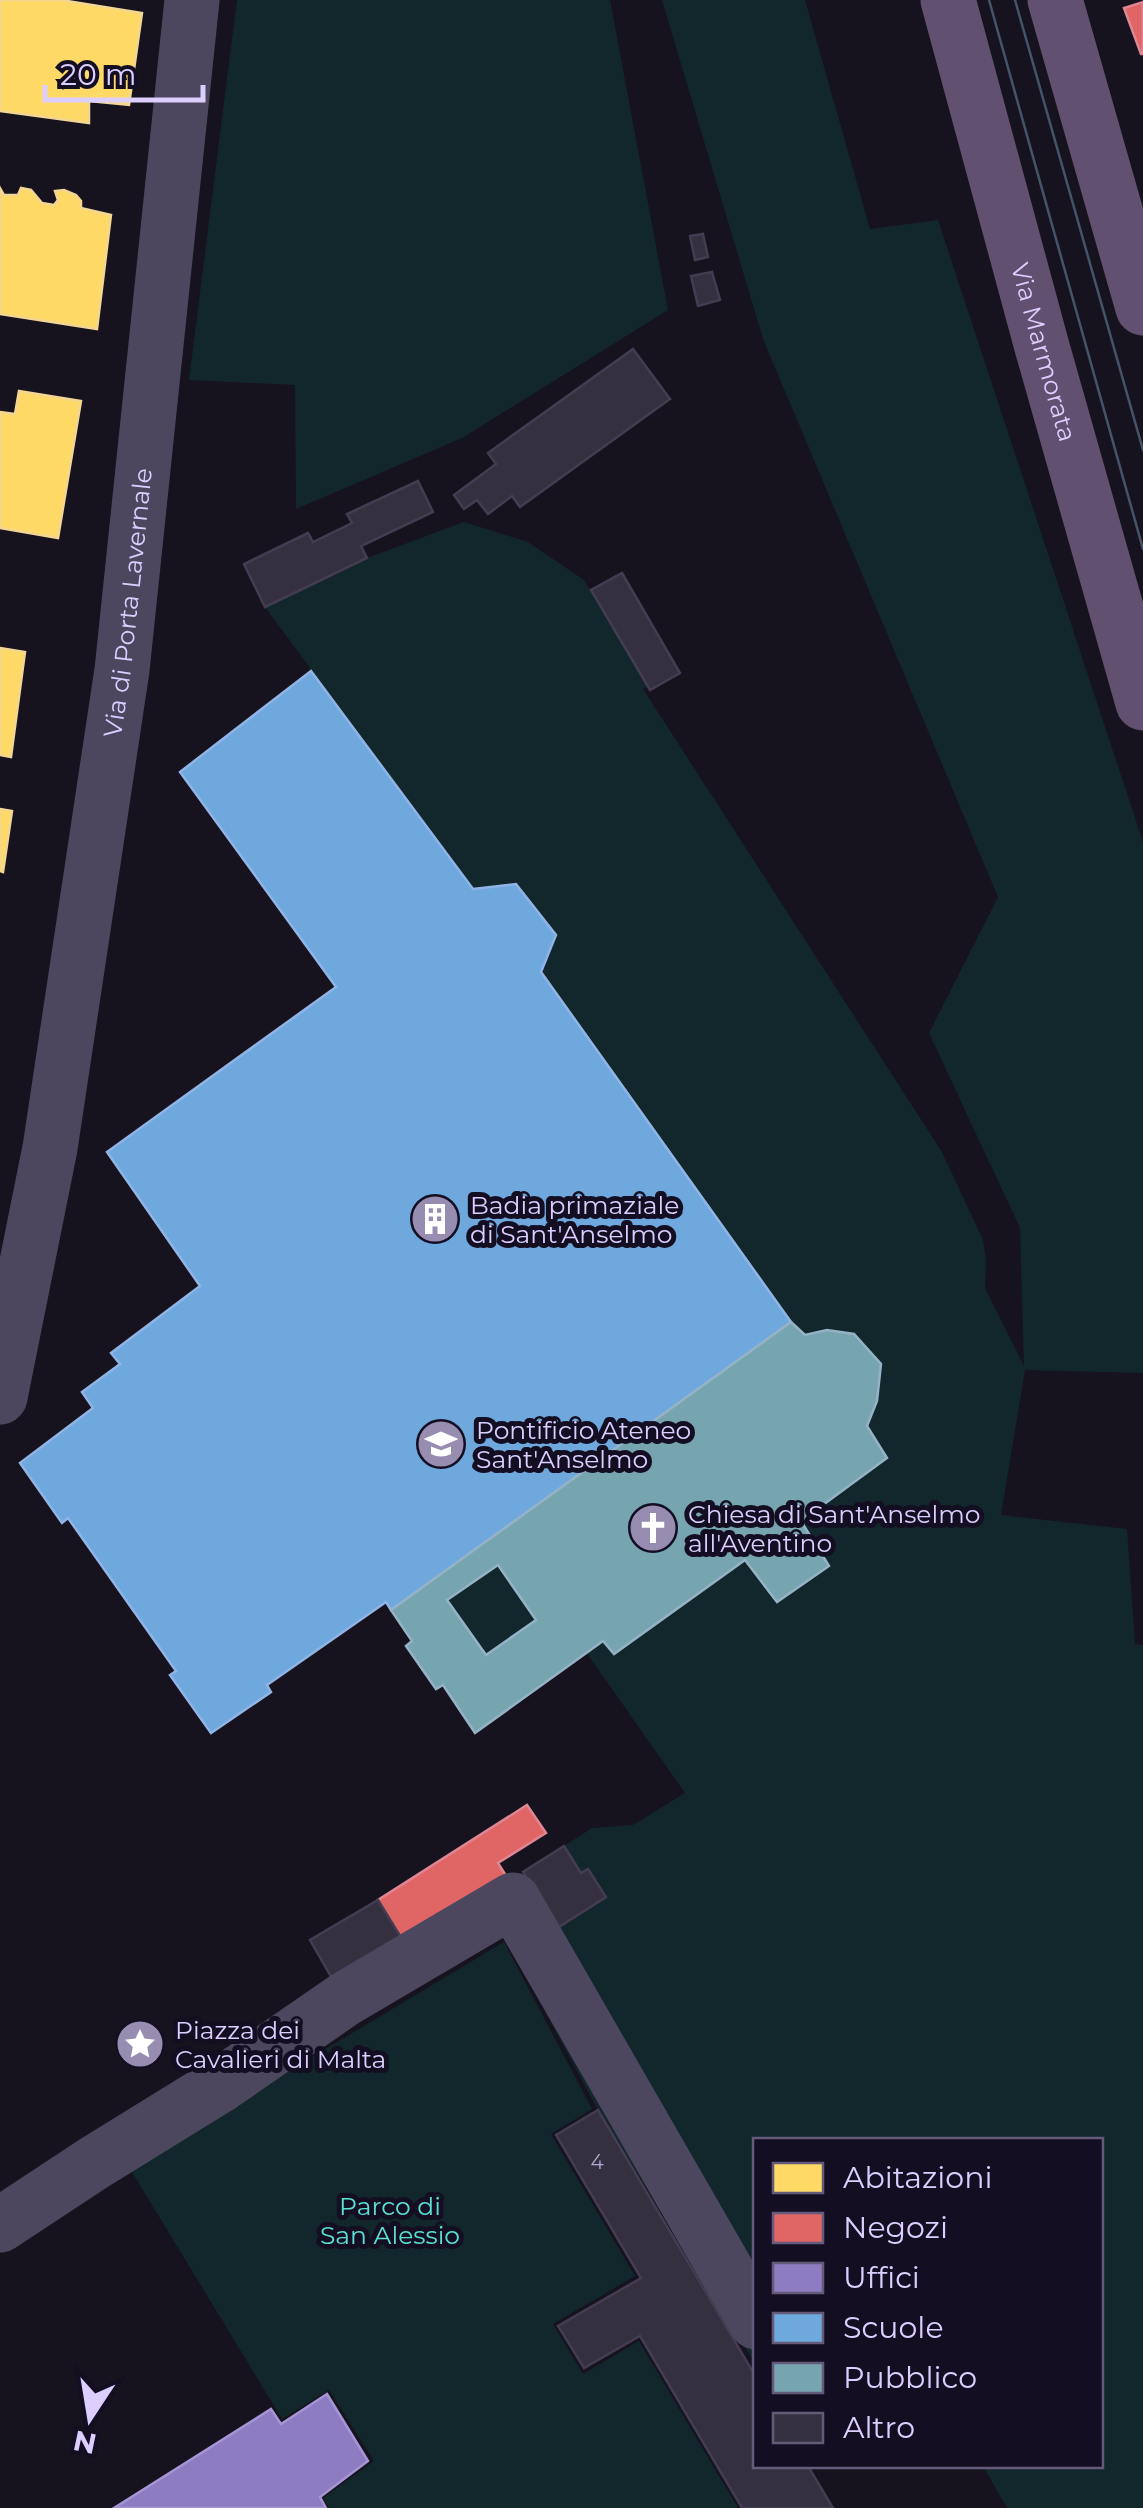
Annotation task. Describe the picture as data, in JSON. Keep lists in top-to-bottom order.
{
  "streets": {
    "main road": ["Via Marmorata"],
    "street": ["Via di Porta Lavernale"]
  },
  "parks": ["Parco di San Alessio"],
  "places": {
    "building": ["Badia primaziale di Sant'Anselmo"],
    "school or university": ["Pontificio Ateneo Sant'Anselmo"],
    "church": ["Chiesa di Sant'Anselmo all'Aventino"],
    "place": ["Piazza dei Cavalieri di Malta"]
  },
  "house_numbers": ["4"],
  "legend": [
    "Abitazioni",
    "Negozi",
    "Uffici",
    "Scuole",
    "Pubblico",
    "Altro"
  ],
  "scale_bar": "20 m",
  "north": "bottom"
}
